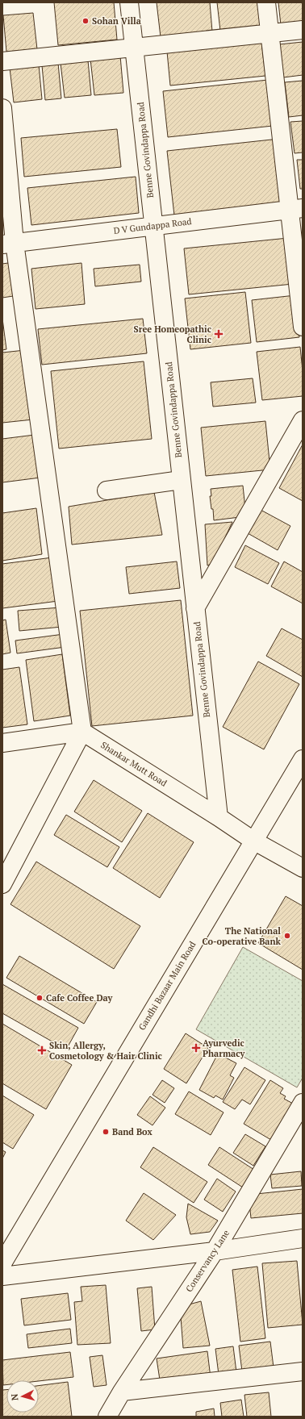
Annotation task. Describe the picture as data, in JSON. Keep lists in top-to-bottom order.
{
  "streets": {
    "street": [
      "Benne Govindappa Road",
      "D V Gundappa Road",
      "Shankar Mutt Road",
      "Gandhi Bazaar Main Road",
      "Conservancy Lane"
    ]
  },
  "crossings": [
    ["Benne Govindappa Road", "D V Gundappa Road"],
    ["Benne Govindappa Road", "Shankar Mutt Road"],
    ["Shankar Mutt Road", "Gandhi Bazaar Main Road"]
  ],
  "places": {
    "other": [
      "Sohan Villa",
      "The National Co-operative Bank",
      "Cafe Coffee Day",
      "Band Box"
    ],
    "health": ["Sree Homeopathic Clinic", "Ayurvedic Pharmacy", "Skin, Allergy, Cosmetology & Hair Clinic"]
  },
  "north": "left"
}
